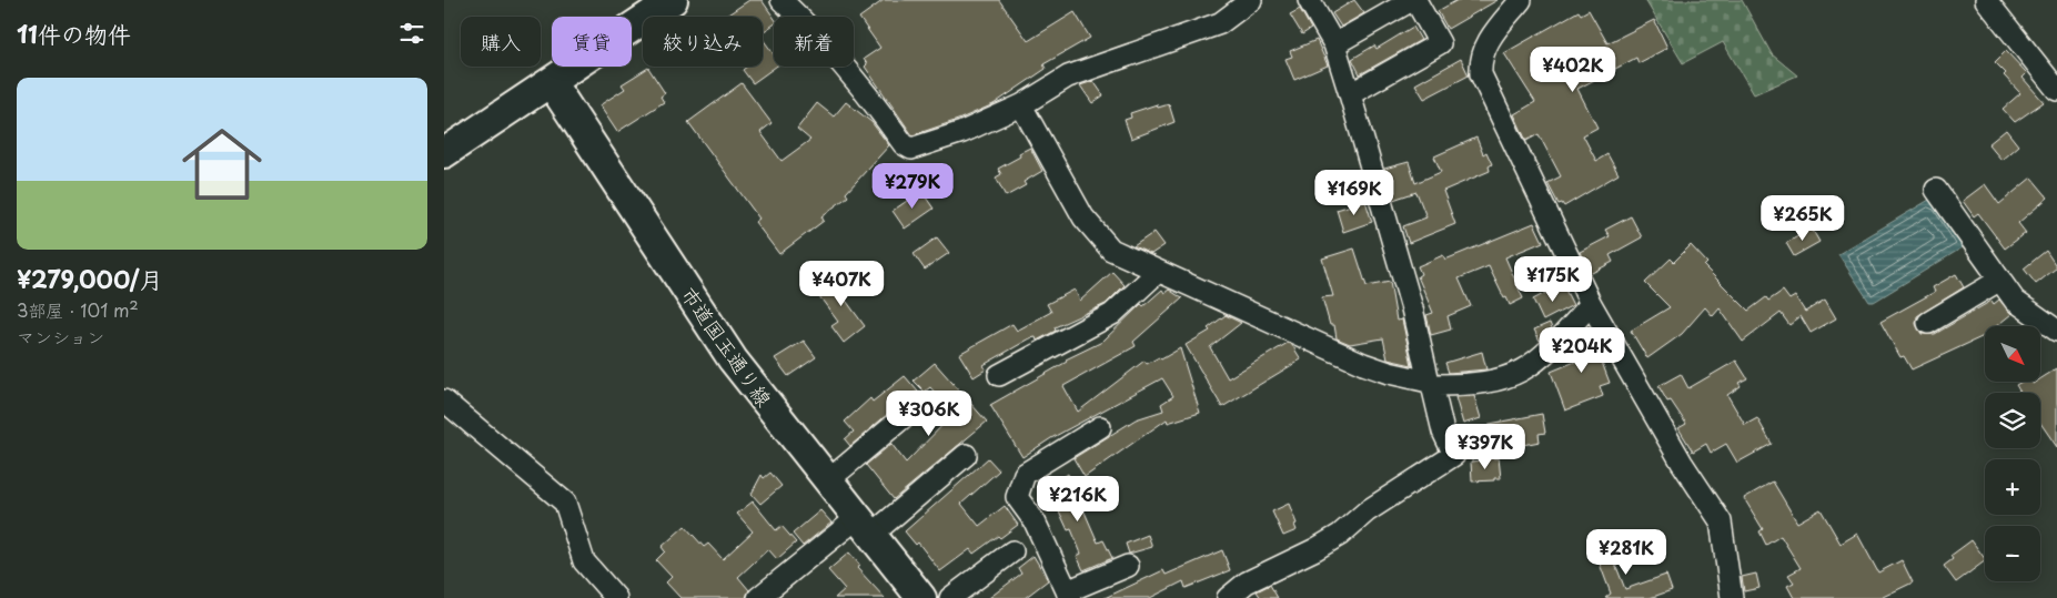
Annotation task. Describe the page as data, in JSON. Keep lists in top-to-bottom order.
{
  "streets": {
    "street": ["市道国玉通り線"]
  },
  "north": "bottom right",
  "page": {
    "heading": "11件の物件",
    "chip": [
      "購入",
      "賃貸",
      "絞り込み",
      "新着"
    ],
    "price": [
      "¥402K",
      "¥279K",
      "¥169K",
      "¥265K",
      "¥175K",
      "¥407K",
      "¥204K",
      "¥306K",
      "¥397K",
      "¥216K",
      "¥281K"
    ],
    "list": [
      {
        "name": "¥279,000/月",
        "note": "3部屋 · 101 m² · マンション"
      }
    ],
    "map_buttons": ["+", "−"]
  }
}
